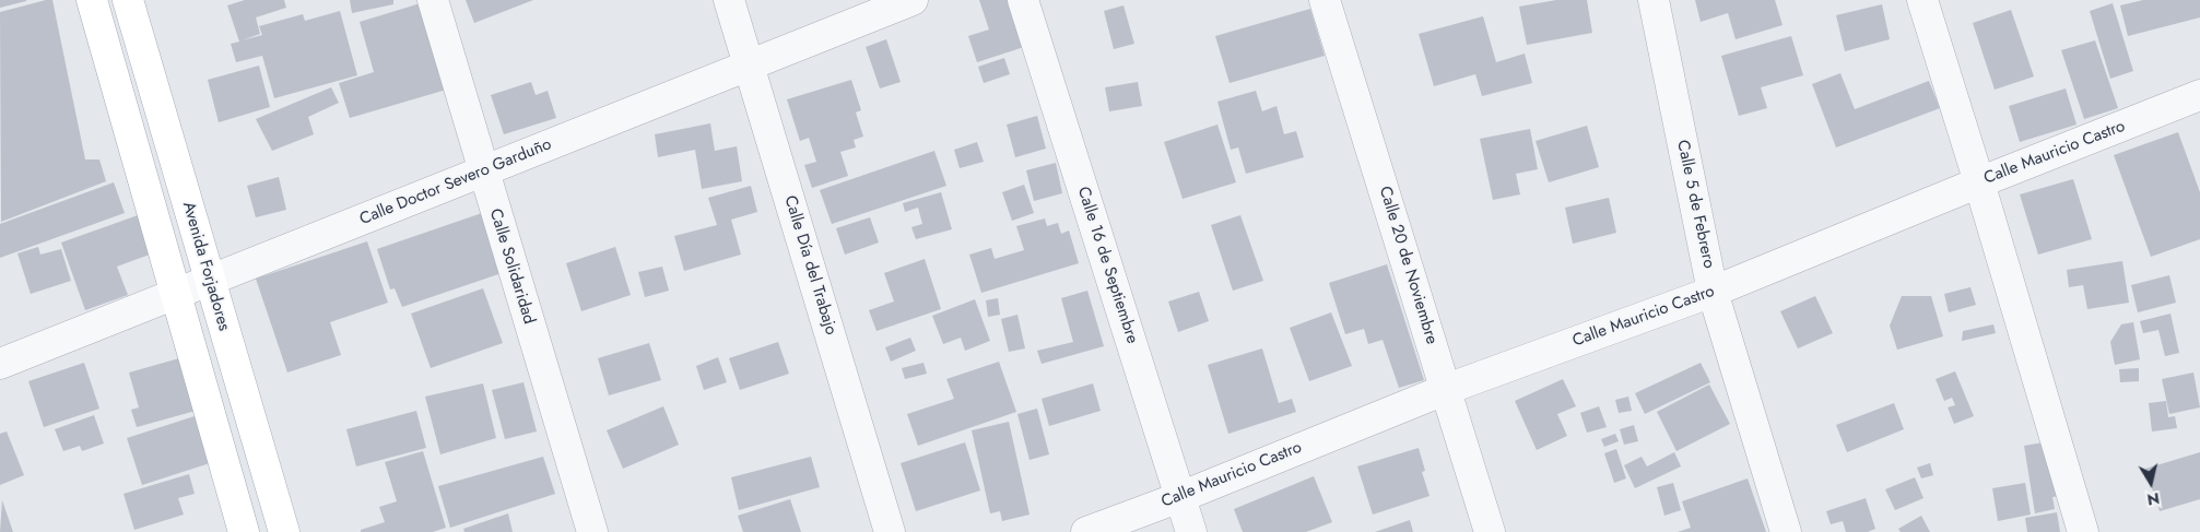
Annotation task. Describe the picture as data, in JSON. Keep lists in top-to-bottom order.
{
  "streets": {
    "main road": ["Avenida Forjadores"],
    "street": [
      "Calle Mauricio Castro",
      "Calle Doctor Severo Garduño",
      "Calle 5 de Febrero",
      "Calle Día del Trabajo",
      "Calle 16 de Septiembre",
      "Calle 20 de Noviembre",
      "Calle Solidaridad"
    ]
  },
  "crossings": [
    ["Calle Mauricio Castro", "Calle 5 de Febrero"],
    ["Calle Mauricio Castro", "Calle 16 de Septiembre"],
    ["Calle Mauricio Castro", "Calle 20 de Noviembre"],
    ["Calle Doctor Severo Garduño", "Calle Día del Trabajo"],
    ["Calle Doctor Severo Garduño", "Avenida Forjadores"],
    ["Calle Doctor Severo Garduño", "Calle Solidaridad"]
  ],
  "north": "bottom"
}
